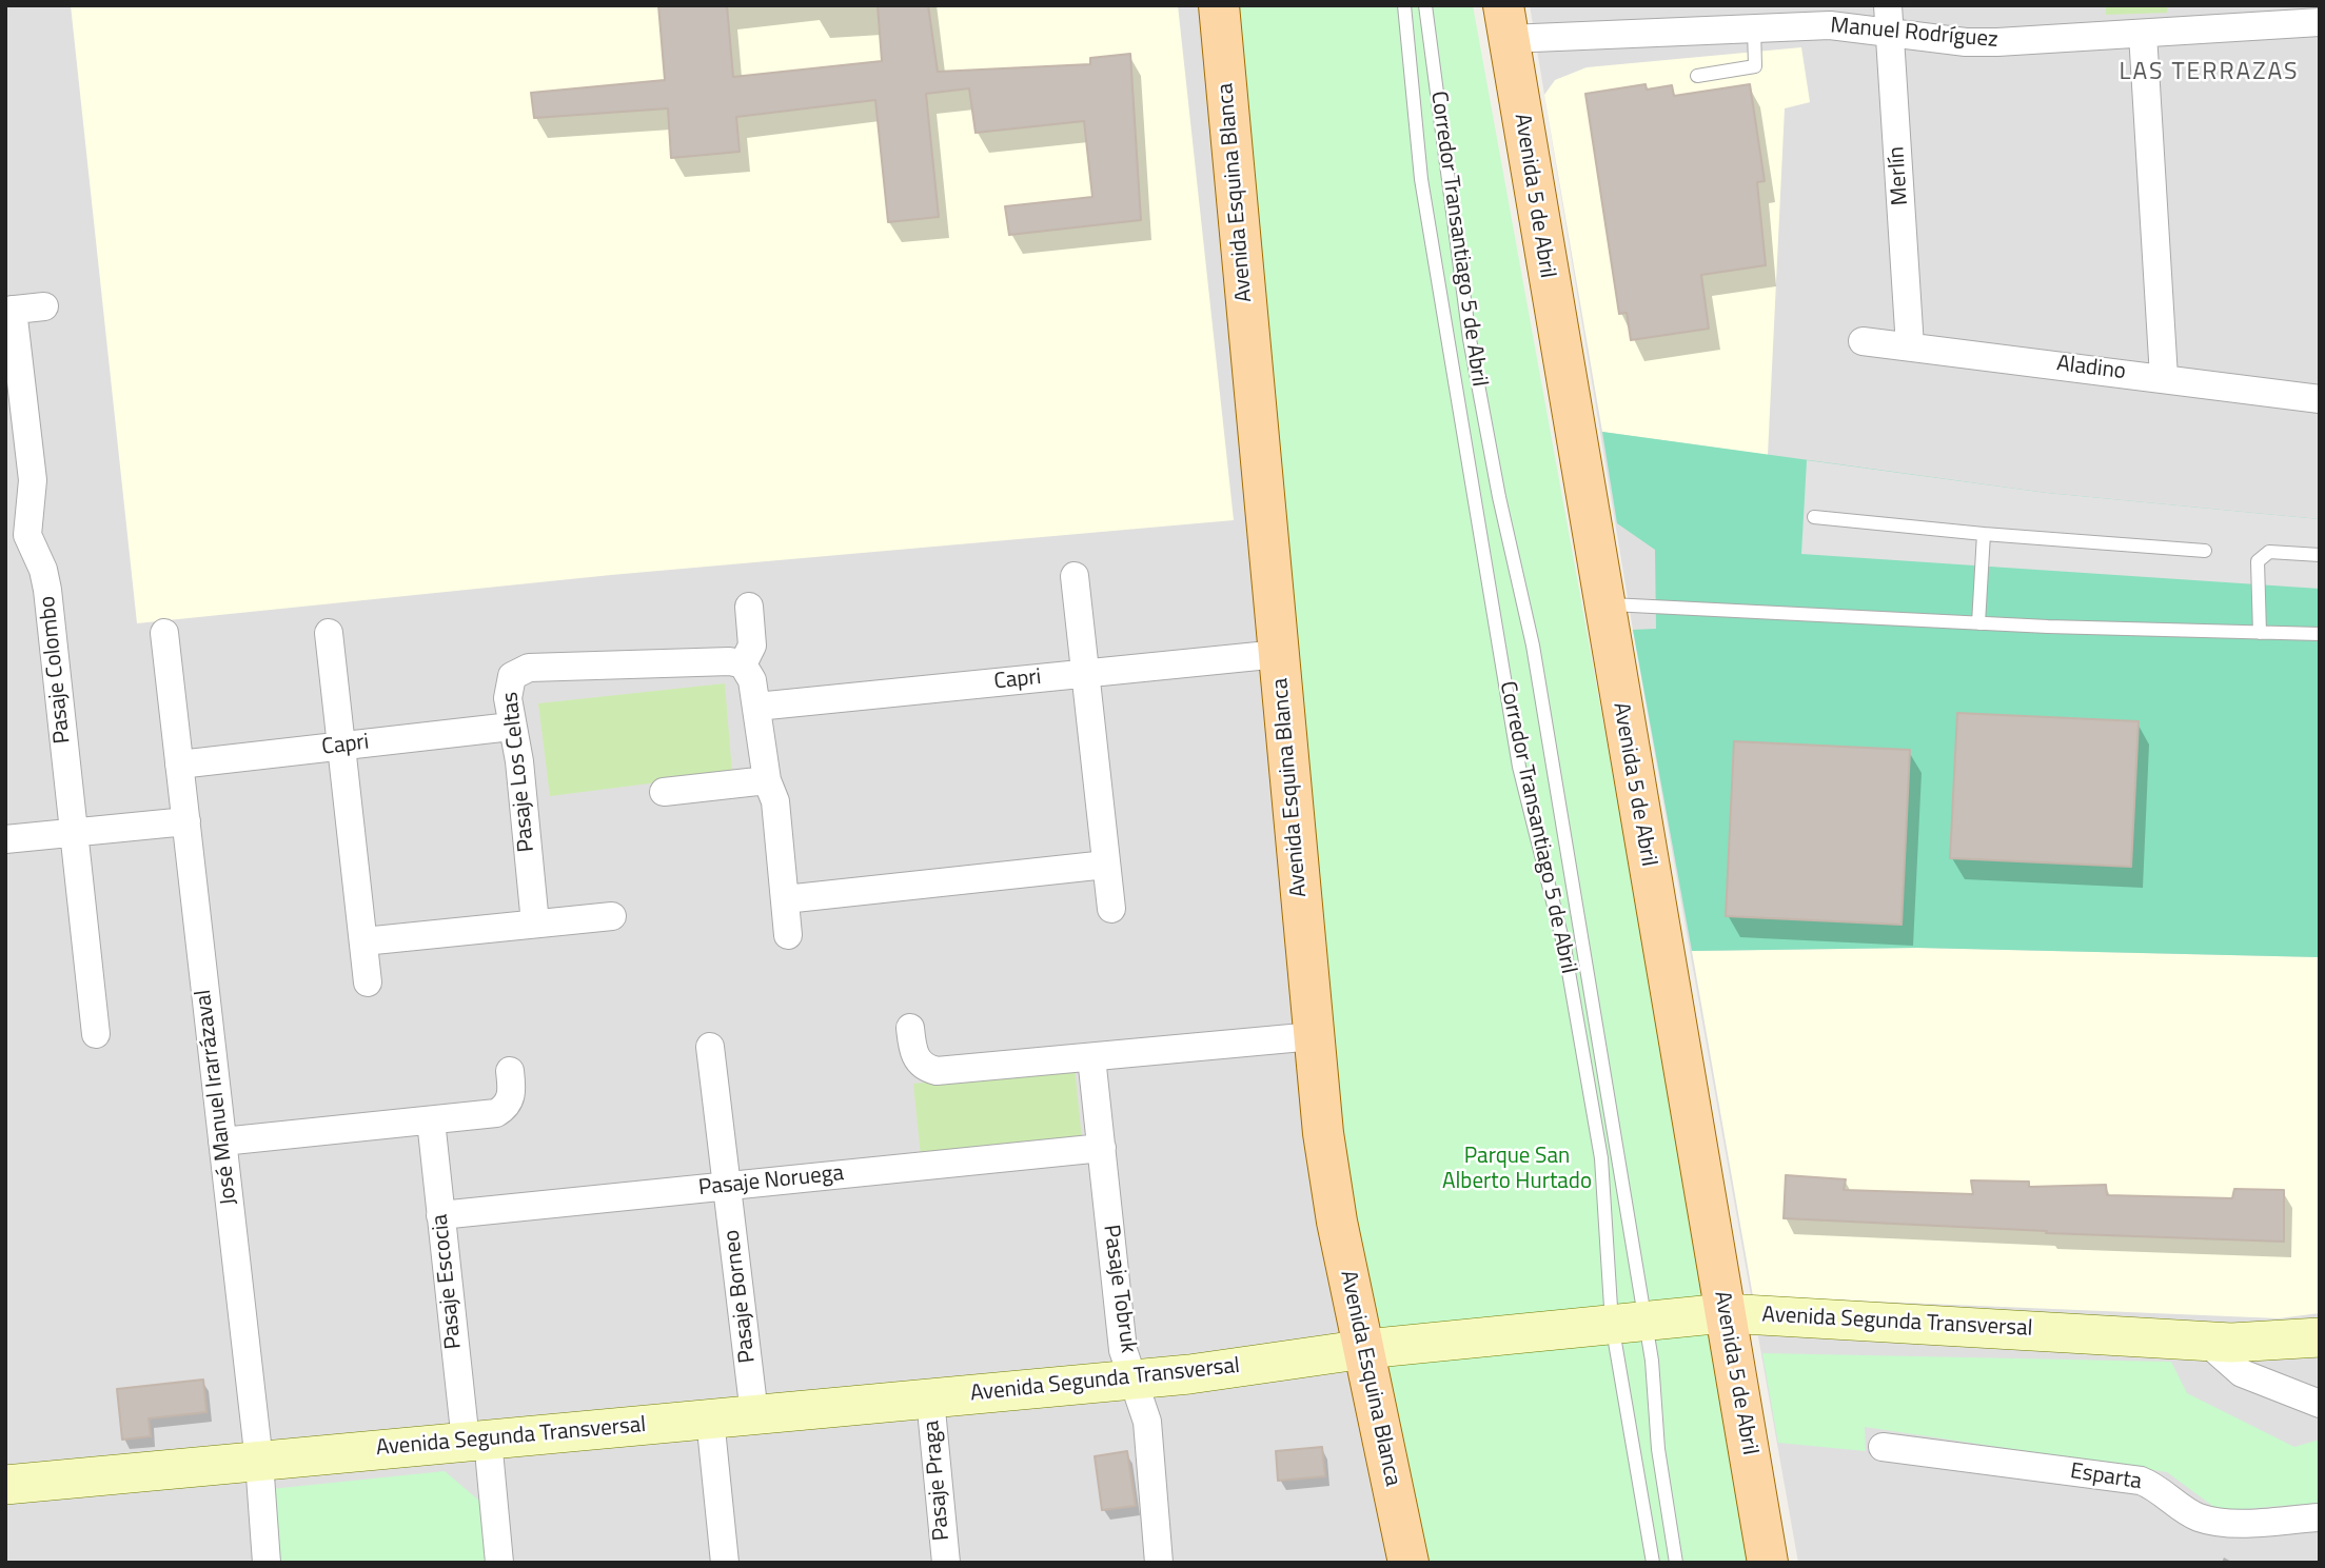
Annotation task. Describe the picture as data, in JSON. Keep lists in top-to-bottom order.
{
  "streets": {
    "main road": ["Avenida Esquina Blanca", "Avenida 5 de Abril", "Avenida Segunda Transversal"],
    "street": [
      "Manuel Rodríguez",
      "Merlín",
      "Aladino",
      "Pasaje Colombo",
      "Capri",
      "Pasaje Los Celtas",
      "José Manuel Irarrázaval",
      "Pasaje Noruega",
      "Pasaje Escocia",
      "Pasaje Tobruk",
      "Pasaje Borneo",
      "Esparta",
      "Pasaje Praga"
    ],
    "lane": ["Corredor Transantiago 5 de Abril"]
  },
  "crossings": [
    ["Manuel Rodríguez", "Merlín"],
    ["Manuel Rodríguez", "Avenida 5 de Abril"],
    ["Merlín", "Aladino"],
    ["Avenida Esquina Blanca", "Capri"],
    ["Avenida Esquina Blanca", "Avenida Segunda Transversal"],
    ["Avenida 5 de Abril", "Avenida Segunda Transversal"],
    ["Corredor Transantiago 5 de Abril", "Avenida Segunda Transversal"],
    ["Capri", "Pasaje Los Celtas"],
    ["Capri", "José Manuel Irarrázaval"],
    ["José Manuel Irarrázaval", "Avenida Segunda Transversal"],
    ["Pasaje Noruega", "Pasaje Escocia"],
    ["Pasaje Noruega", "Pasaje Tobruk"],
    ["Pasaje Noruega", "Pasaje Borneo"],
    ["Pasaje Escocia", "Avenida Segunda Transversal"],
    ["Pasaje Tobruk", "Avenida Segunda Transversal"],
    ["Pasaje Borneo", "Avenida Segunda Transversal"],
    ["Avenida Segunda Transversal", "Pasaje Praga"]
  ],
  "districts": ["LAS TERRAZAS"],
  "parks": ["Parque San Alberto Hurtado"]
}
